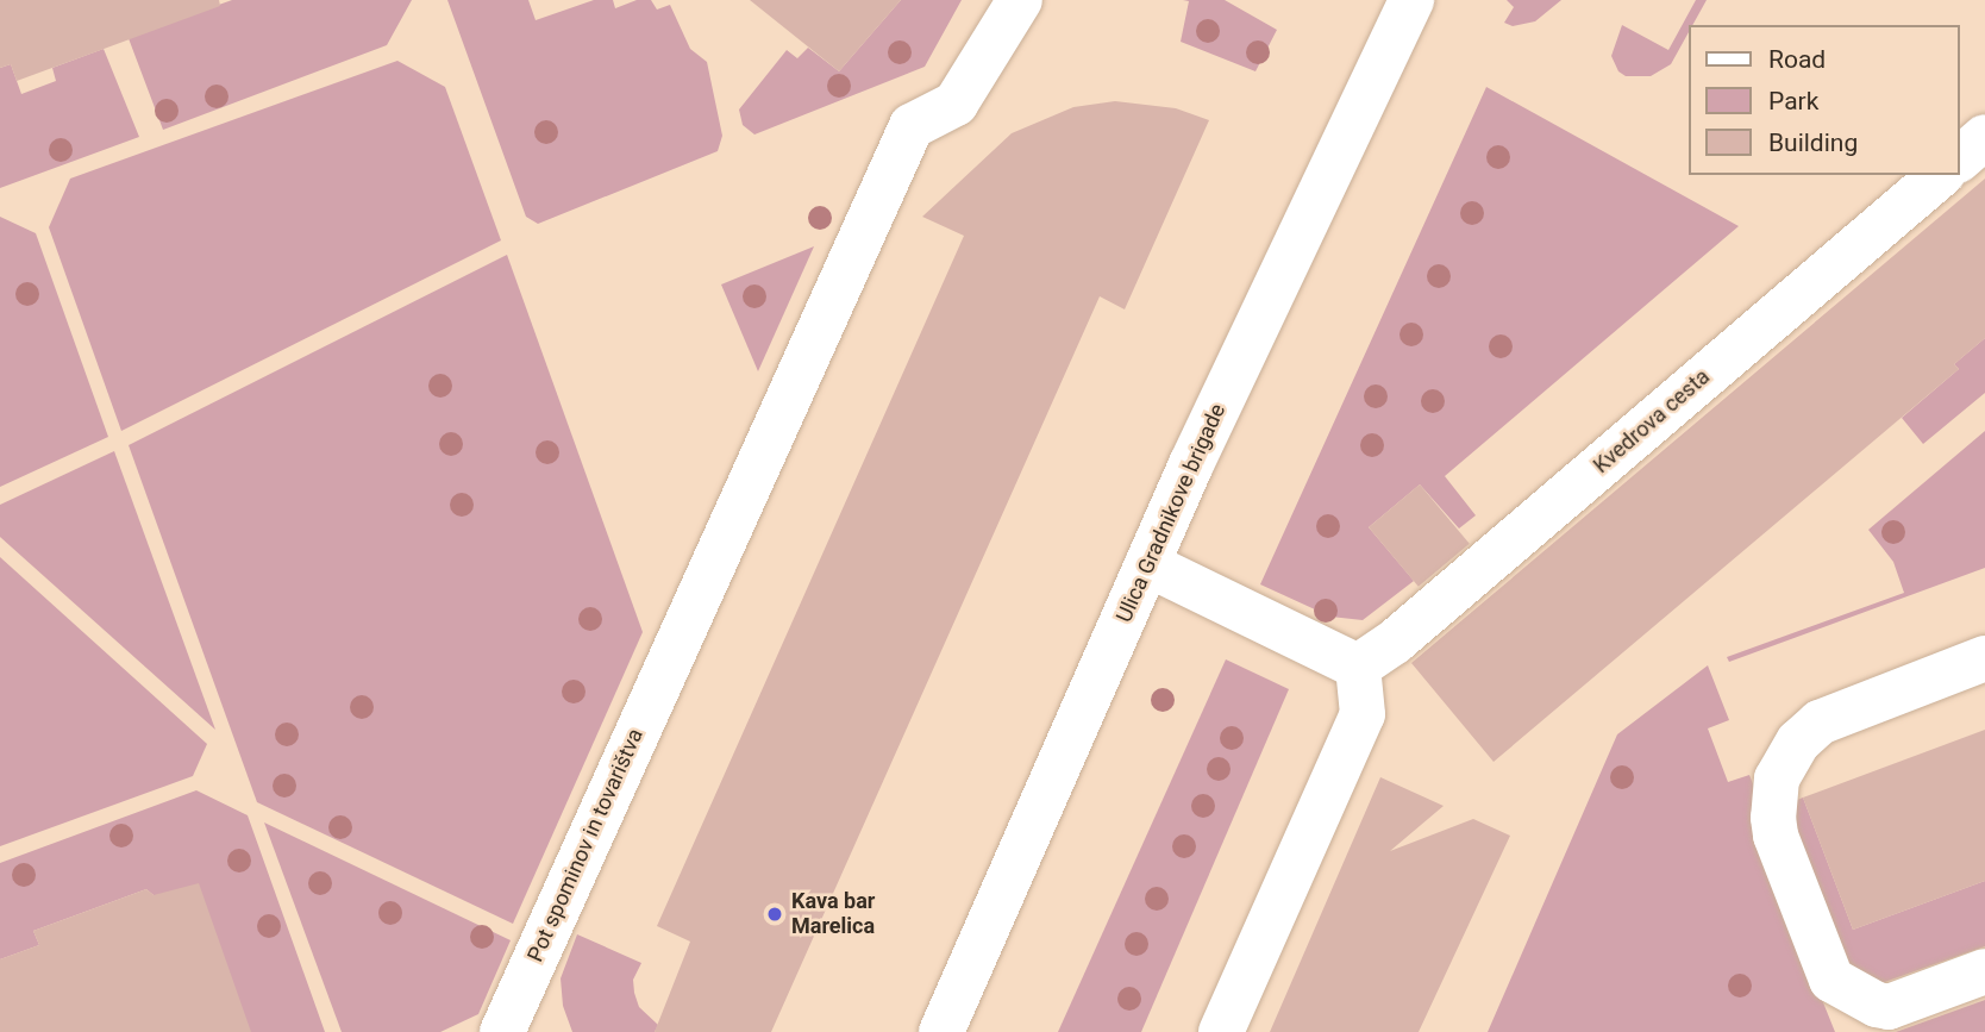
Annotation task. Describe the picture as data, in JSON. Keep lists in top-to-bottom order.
{
  "streets": {
    "street": ["Kvedrova cesta", "Ulica Gradnikove brigade", "Pot spominov in tovarištva"]
  },
  "places": ["Kava bar Marelica"],
  "legend": ["Road", "Park", "Building"]
}
